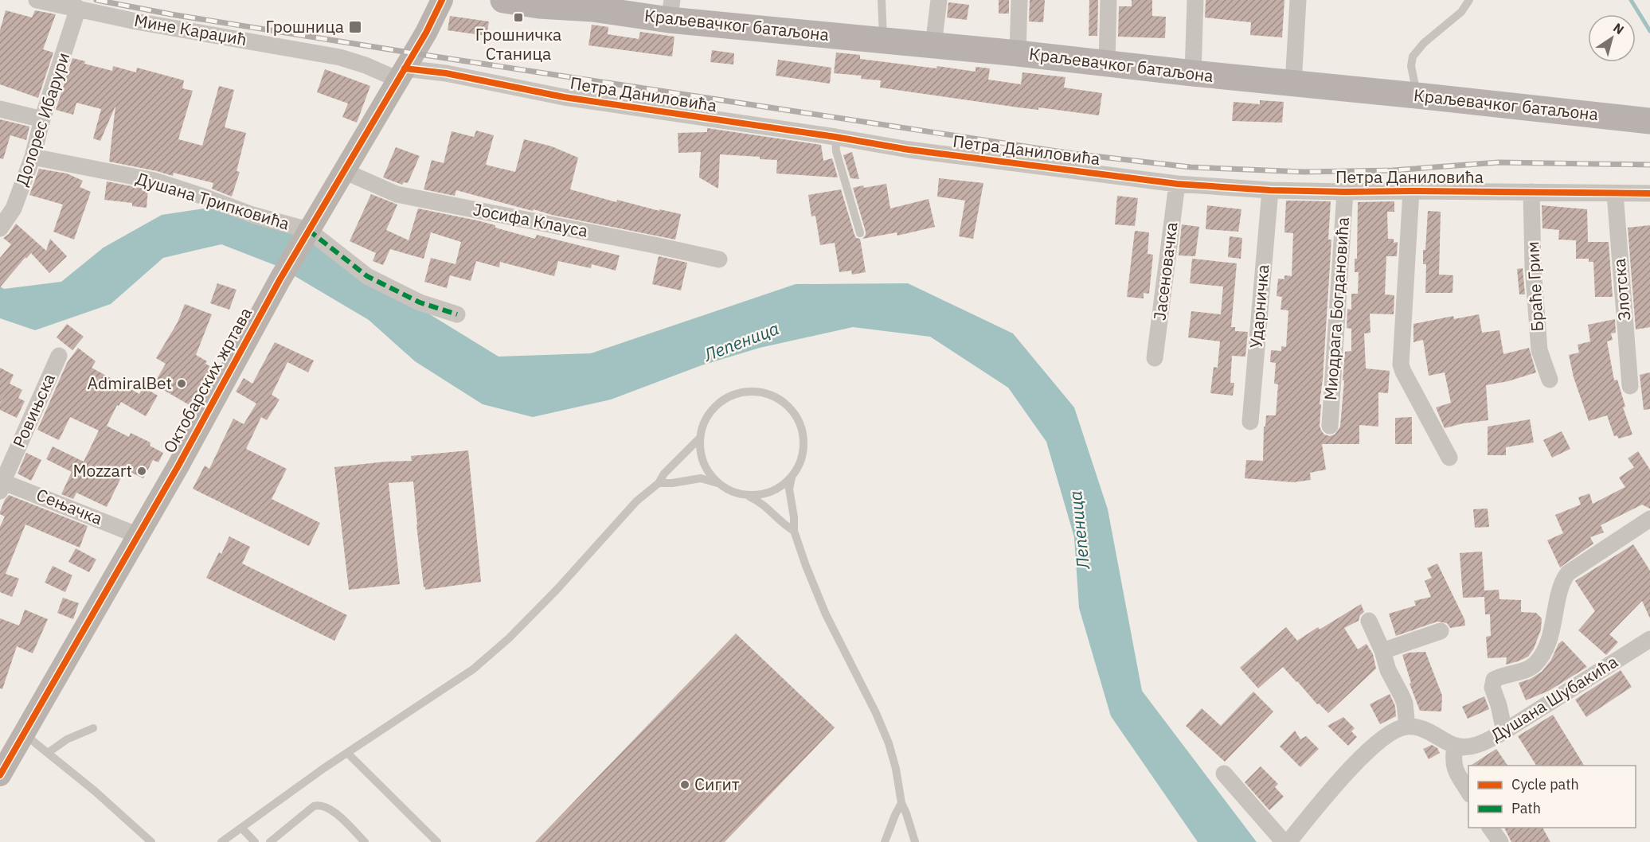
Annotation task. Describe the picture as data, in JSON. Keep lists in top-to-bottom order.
{
  "streets": {
    "main road": ["Краљевачког батаљона"],
    "street": [
      "Мине Караџић",
      "Петра Даниловића",
      "Долорес Ибарури",
      "Душана Трипковића",
      "Јосифа Клауса",
      "Јасеновачка",
      "Браће Грим",
      "Злотска",
      "Ударничка",
      "Миодрага Богдановића",
      "Октобарских жртава",
      "Ровињска",
      "Сењачка",
      "Душана Шубакића"
    ]
  },
  "crossings": [
    ["Мине Караџић", "Петра Даниловића"],
    ["Мине Караџић", "Долорес Ибарури"],
    ["Мине Караџић", "Октобарских жртава"],
    ["Петра Даниловића", "Јасеновачка"],
    ["Петра Даниловића", "Браће Грим"],
    ["Петра Даниловића", "Злотска"],
    ["Петра Даниловића", "Ударничка"],
    ["Петра Даниловића", "Миодрага Богдановића"],
    ["Петра Даниловића", "Октобарских жртава"],
    ["Долорес Ибарури", "Душана Трипковића"],
    ["Душана Трипковића", "Октобарских жртава"],
    ["Јосифа Клауса", "Октобарских жртава"],
    ["Октобарских жртава", "Сењачка"],
    ["Ровињска", "Сењачка"]
  ],
  "water": ["Лепеница"],
  "places": {
    "transit": ["Грошничка Станица", "Грошница"],
    "other": ["AdmiralBet", "Mozzart", "Сигит"]
  },
  "legend": ["Cycle path", "Path"],
  "north": "top right"
}
